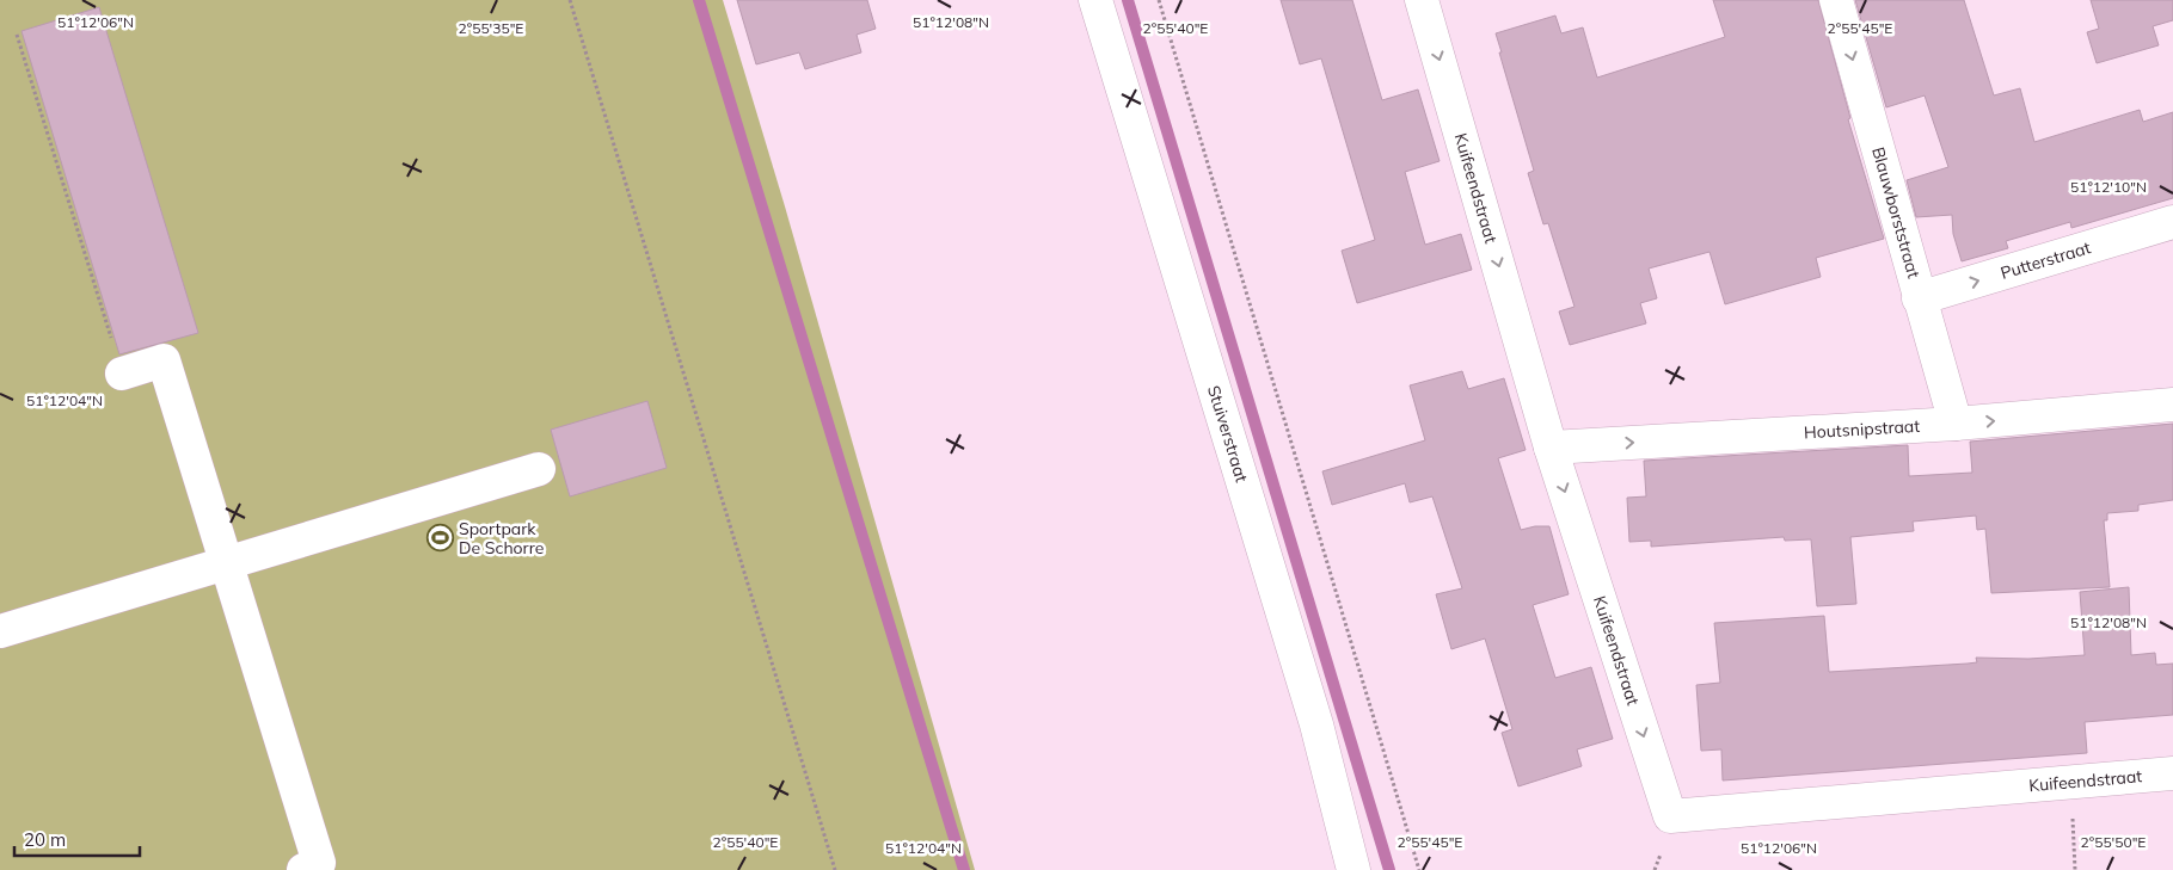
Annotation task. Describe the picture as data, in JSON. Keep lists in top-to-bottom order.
{
  "streets": {
    "street": [
      "Kuifeendstraat",
      "Blauwborststraat",
      "Putterstraat",
      "Houtsnipstraat",
      "Stuiverstraat"
    ]
  },
  "crossings": [
    ["Kuifeendstraat", "Houtsnipstraat"],
    ["Blauwborststraat", "Putterstraat"],
    ["Blauwborststraat", "Houtsnipstraat"]
  ],
  "one_way": [
    "Kuifeendstraat",
    "Blauwborststraat",
    "Putterstraat",
    "Houtsnipstraat"
  ],
  "places": {
    "sports": ["Sportpark De Schorre"]
  },
  "scale_bar": "20 m",
  "coordinates": [
    "51°12'06\"N",
    "51°12'08\"N",
    "2°55'35\"E",
    "2°55'40\"E",
    "2°55'45\"E",
    "51°12'10\"N",
    "51°12'04\"N",
    "2°55'50\"E"
  ]
}
